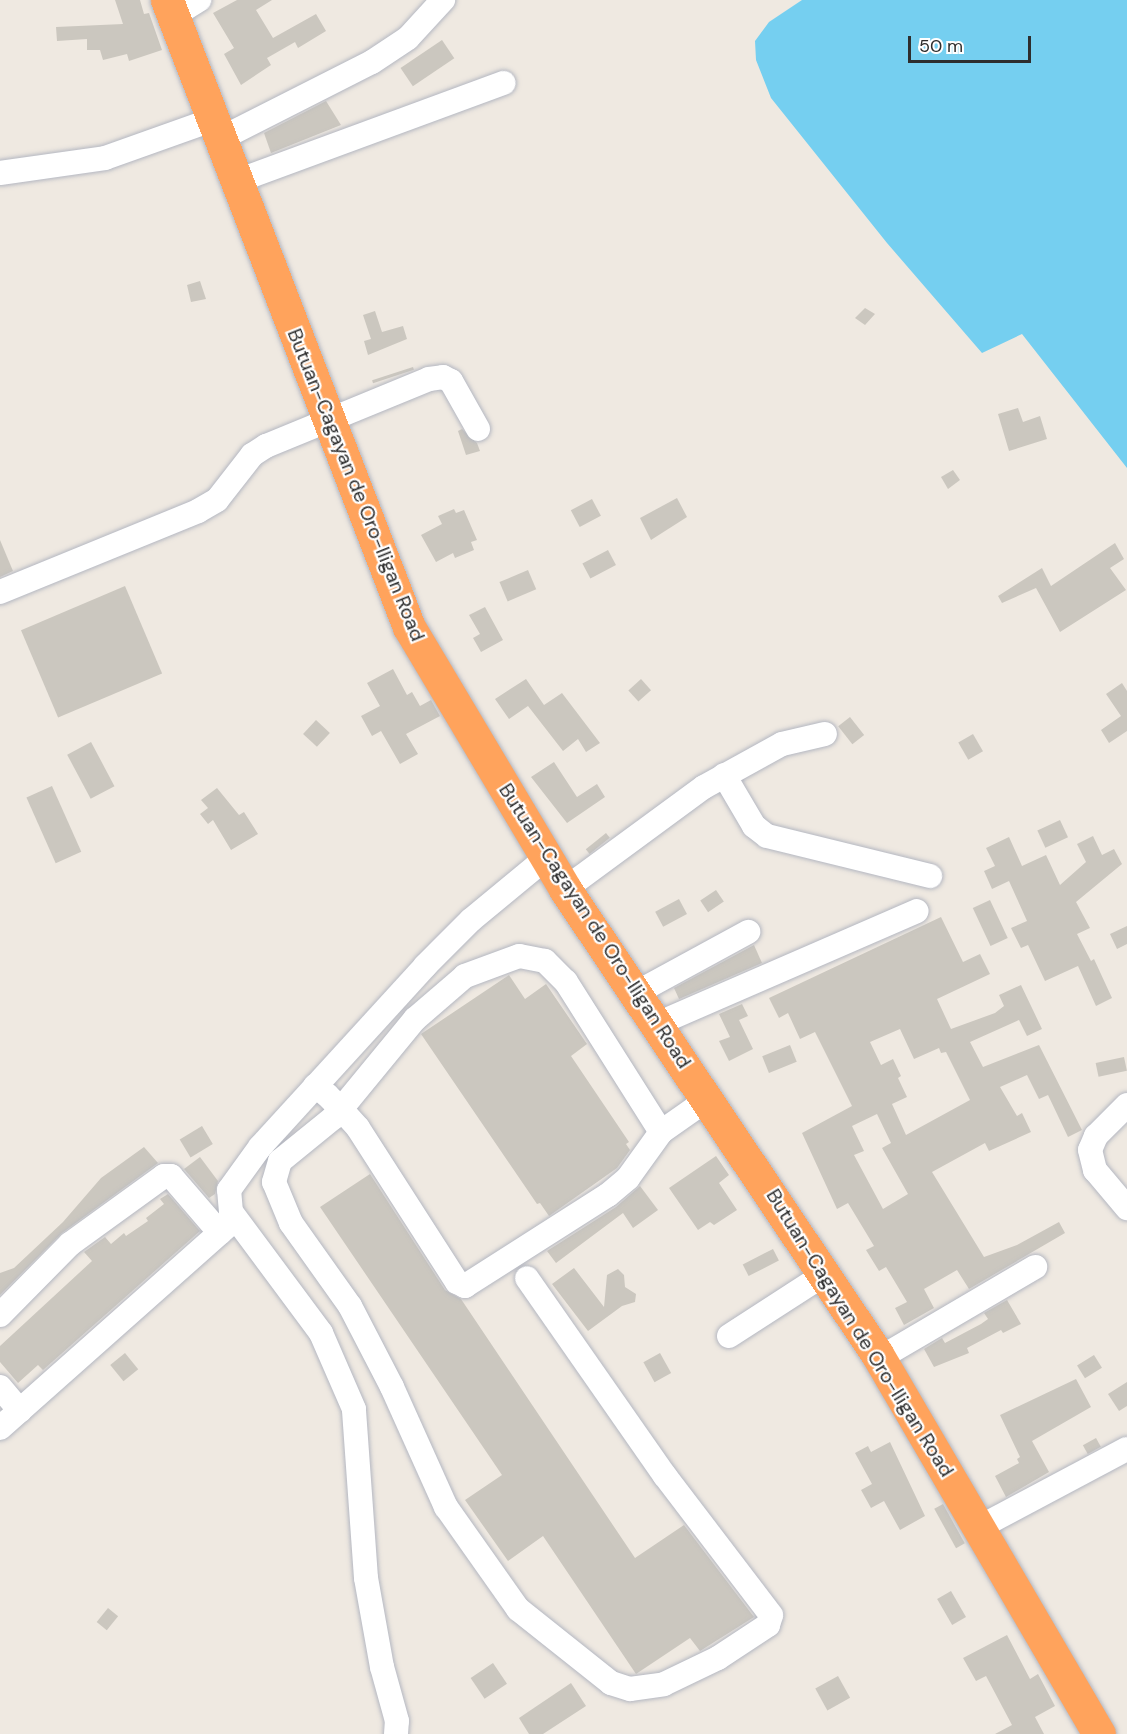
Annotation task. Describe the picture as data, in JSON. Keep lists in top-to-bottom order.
{
  "streets": {
    "highway": ["Butuan-Cagayan de Oro-Iligan Road"]
  },
  "scale_bar": "50 m"
}
